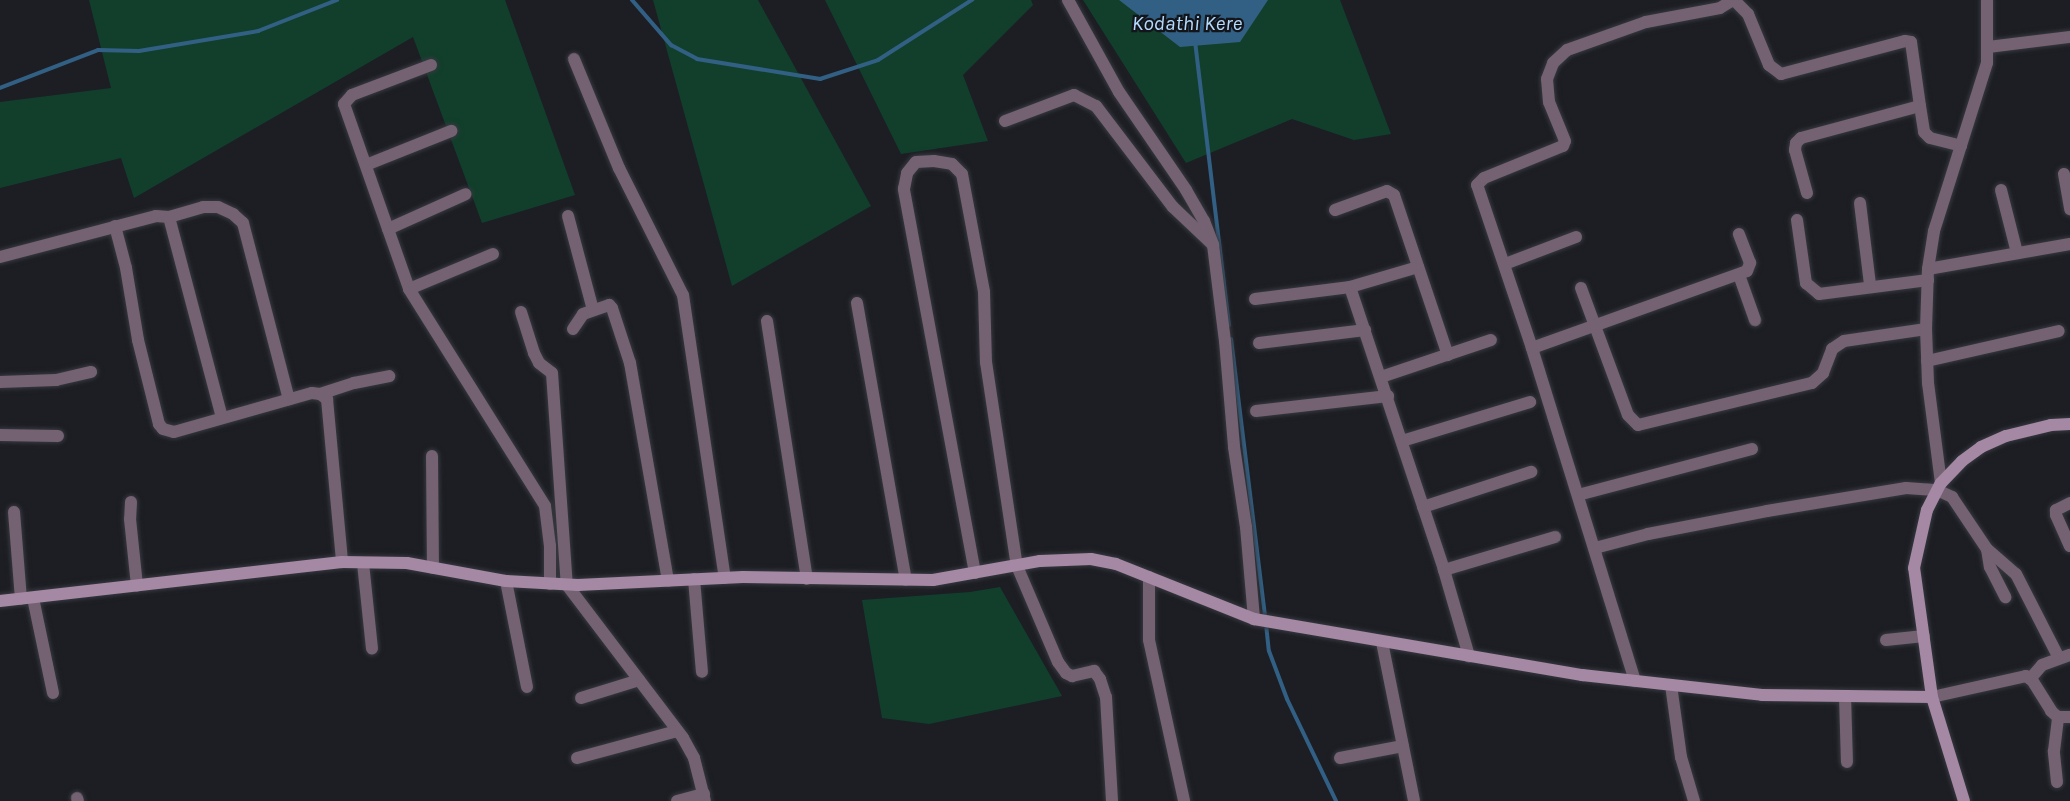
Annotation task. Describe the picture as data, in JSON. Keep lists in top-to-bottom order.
{
  "water": ["Kodathi Kere"]
}
